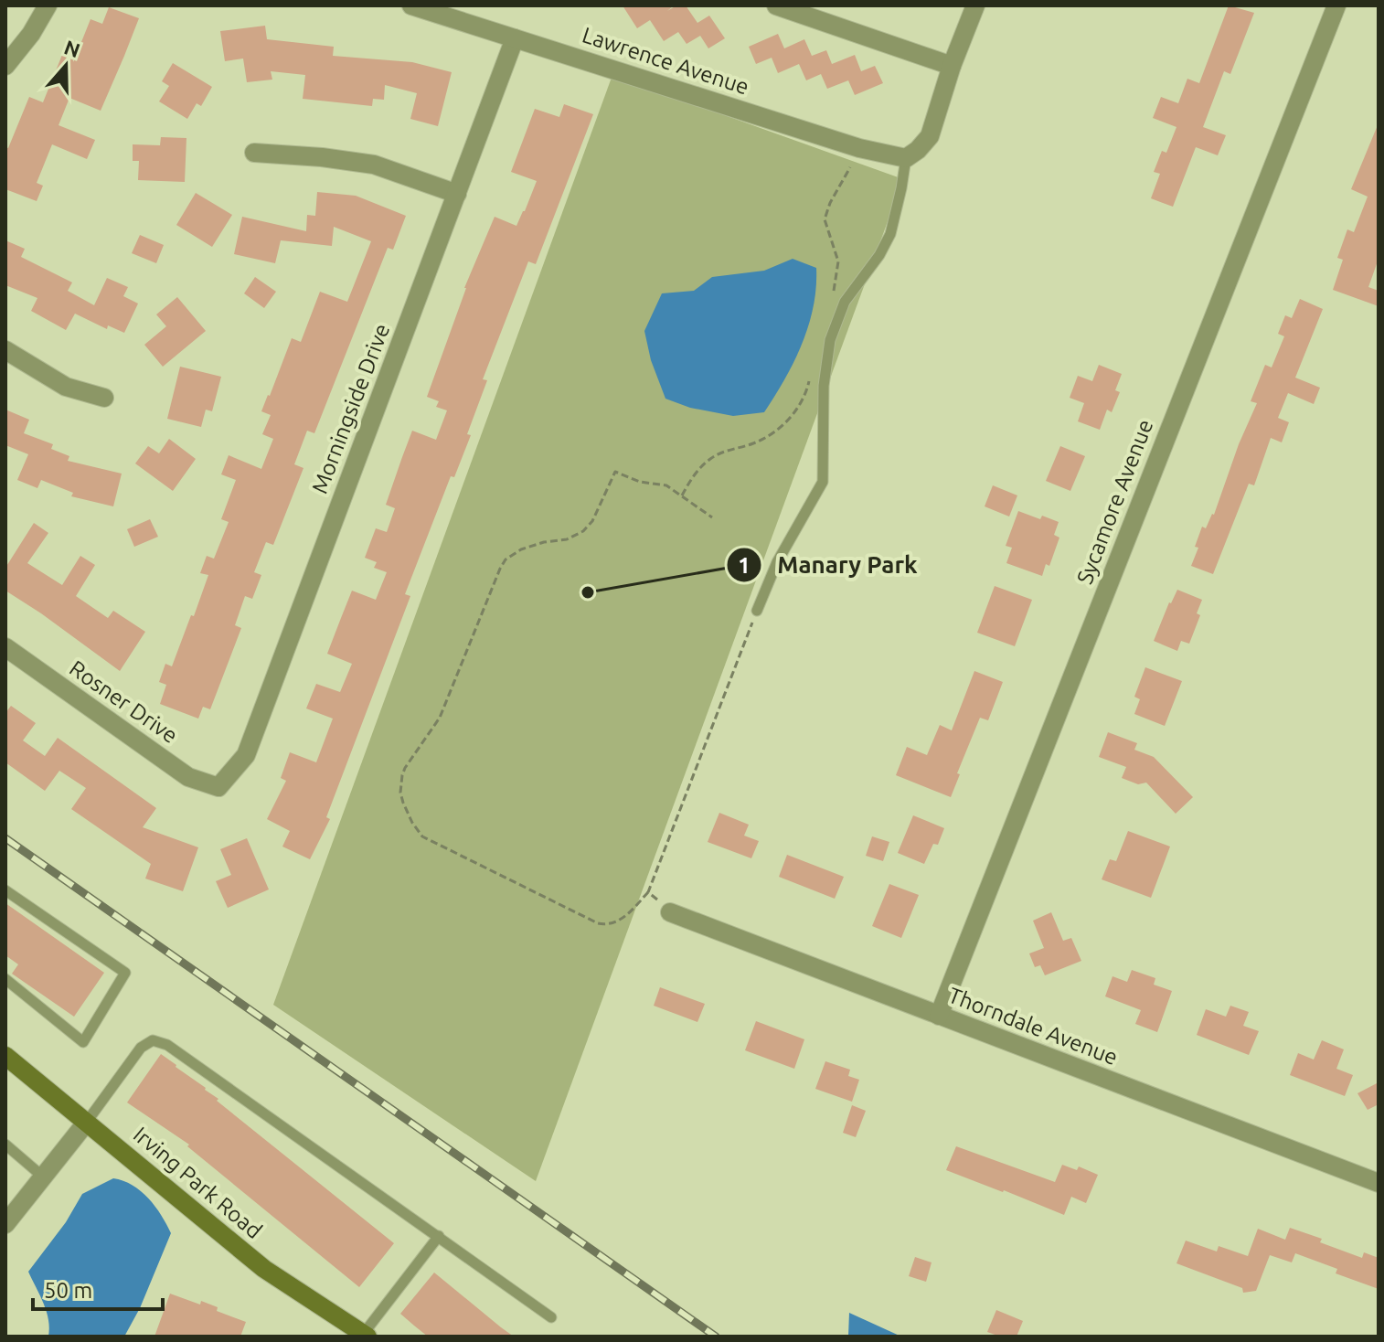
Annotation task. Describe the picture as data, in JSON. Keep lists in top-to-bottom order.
{
  "streets": {
    "main road": ["Irving Park Road"],
    "street": [
      "Lawrence Avenue",
      "Morningside Drive",
      "Sycamore Avenue",
      "Rosner Drive",
      "Thorndale Avenue"
    ]
  },
  "crossings": [
    ["Lawrence Avenue", "Morningside Drive"],
    ["Morningside Drive", "Rosner Drive"],
    ["Sycamore Avenue", "Thorndale Avenue"]
  ],
  "places": ["Manary Park"],
  "scale_bar": "50 m",
  "north": "top"
}
